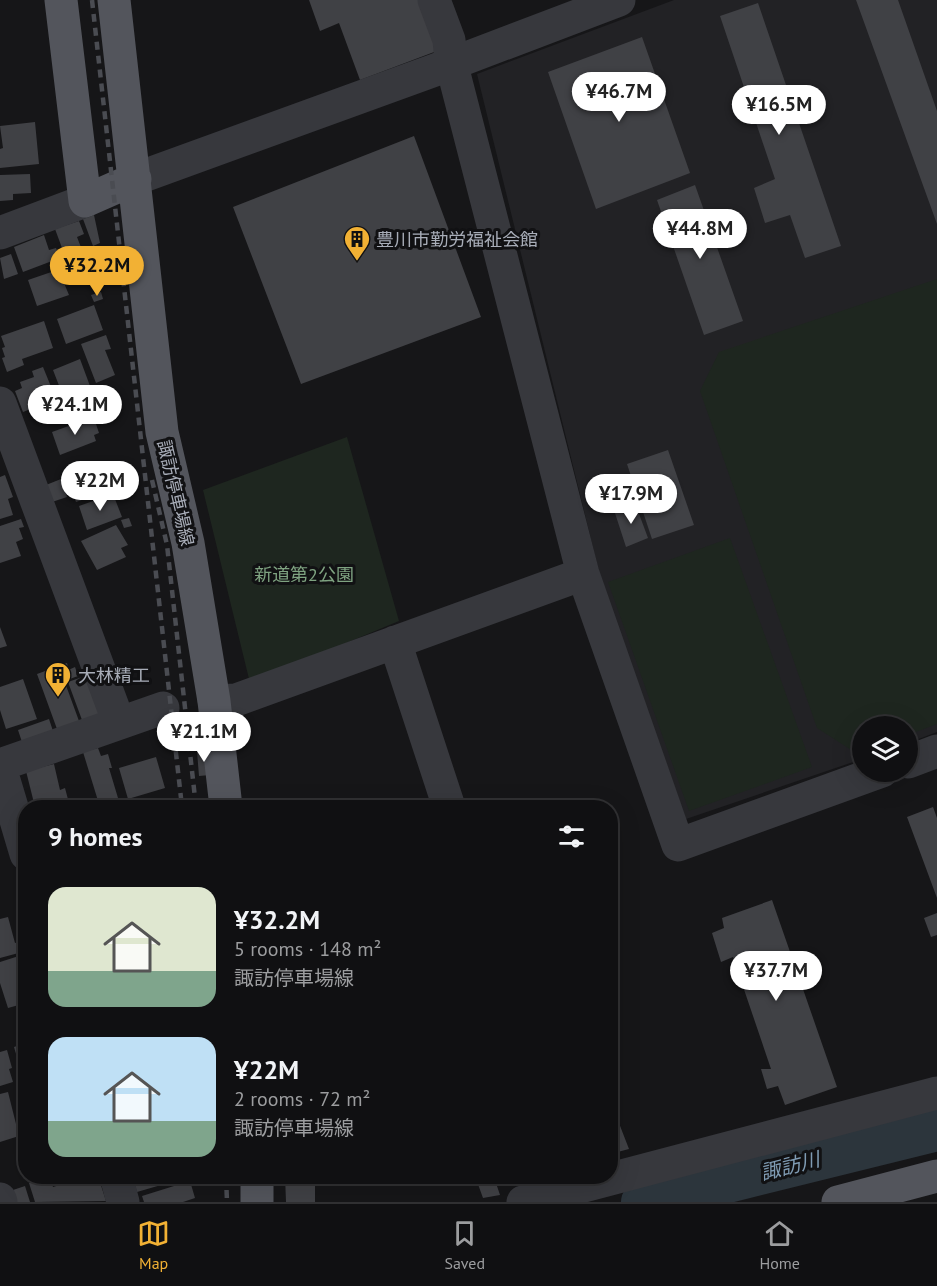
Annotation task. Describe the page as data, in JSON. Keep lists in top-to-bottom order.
{
  "streets": {
    "main road": ["諏訪停車場線"]
  },
  "water": ["諏訪川"],
  "parks": ["新道第2公園"],
  "places": {
    "building": ["豊川市勤労福祉会館", "大林精工"]
  },
  "page": {
    "price": [
      "¥46.7M",
      "¥16.5M",
      "¥44.8M",
      "¥32.2M",
      "¥24.1M",
      "¥22M",
      "¥17.9M",
      "¥21.1M",
      "¥37.7M"
    ],
    "heading": "9 homes",
    "list": [
      {
        "name": "¥32.2M",
        "note": "5 rooms · 148 m² · 諏訪停車場線"
      },
      {
        "name": "¥22M",
        "note": "2 rooms · 72 m² · 諏訪停車場線"
      }
    ],
    "tabs": ["Map", "Saved", "Home"]
  }
}
